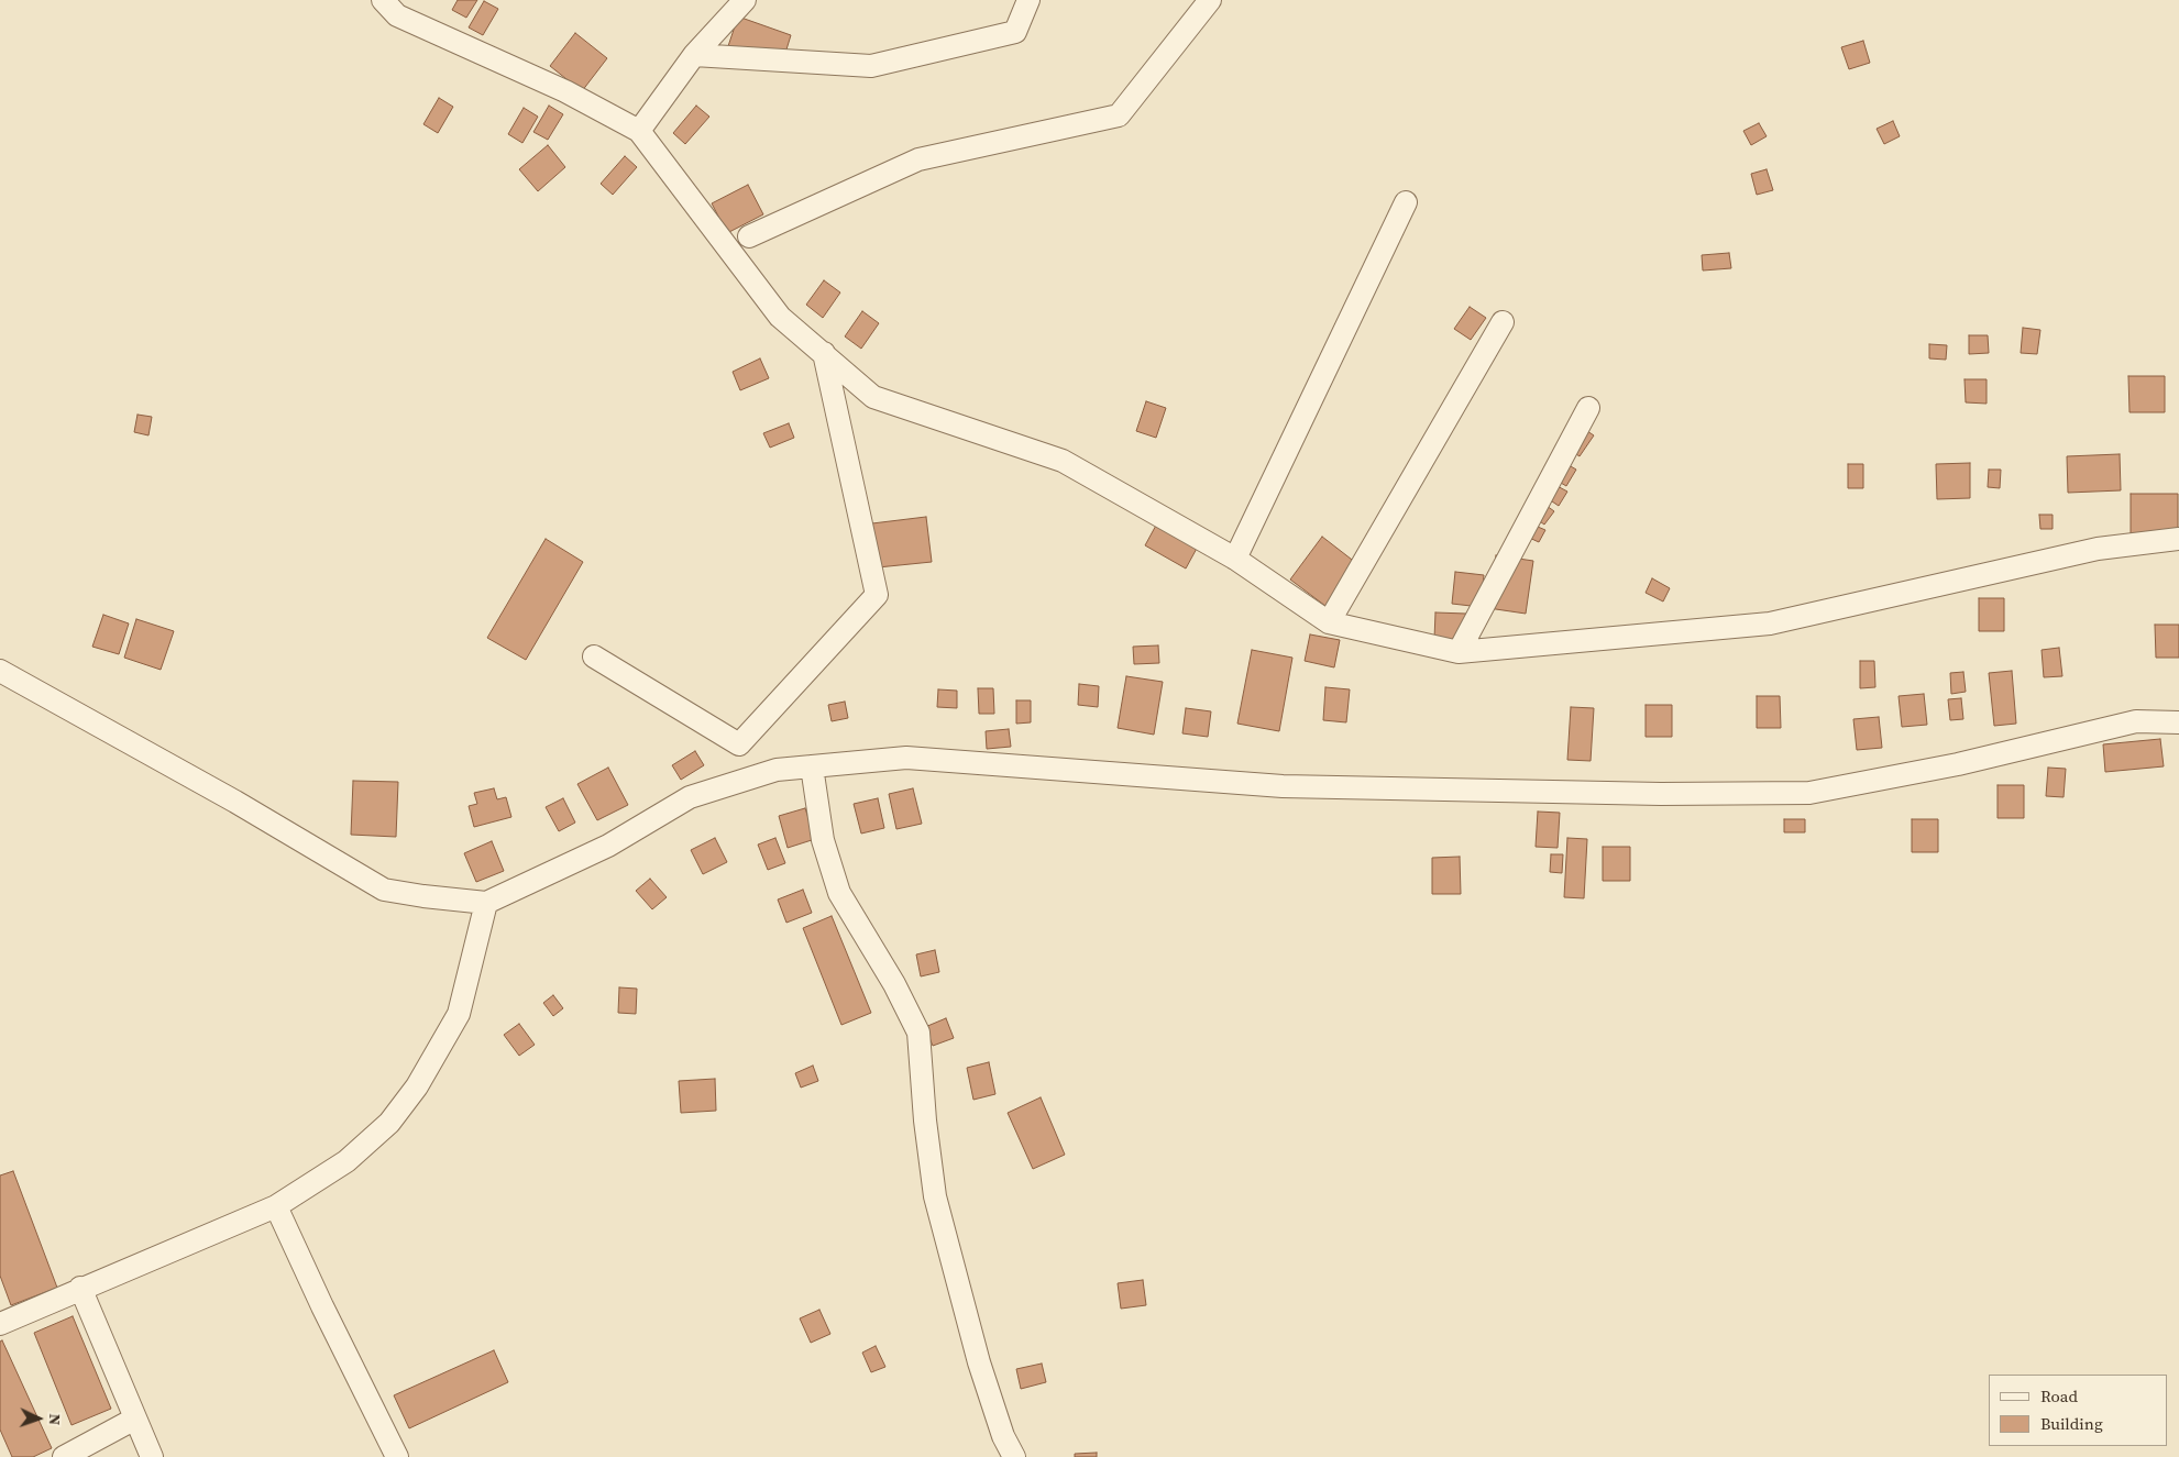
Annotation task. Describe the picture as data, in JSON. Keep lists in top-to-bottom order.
{
  "legend": ["Road", "Building"],
  "north": "right"
}
